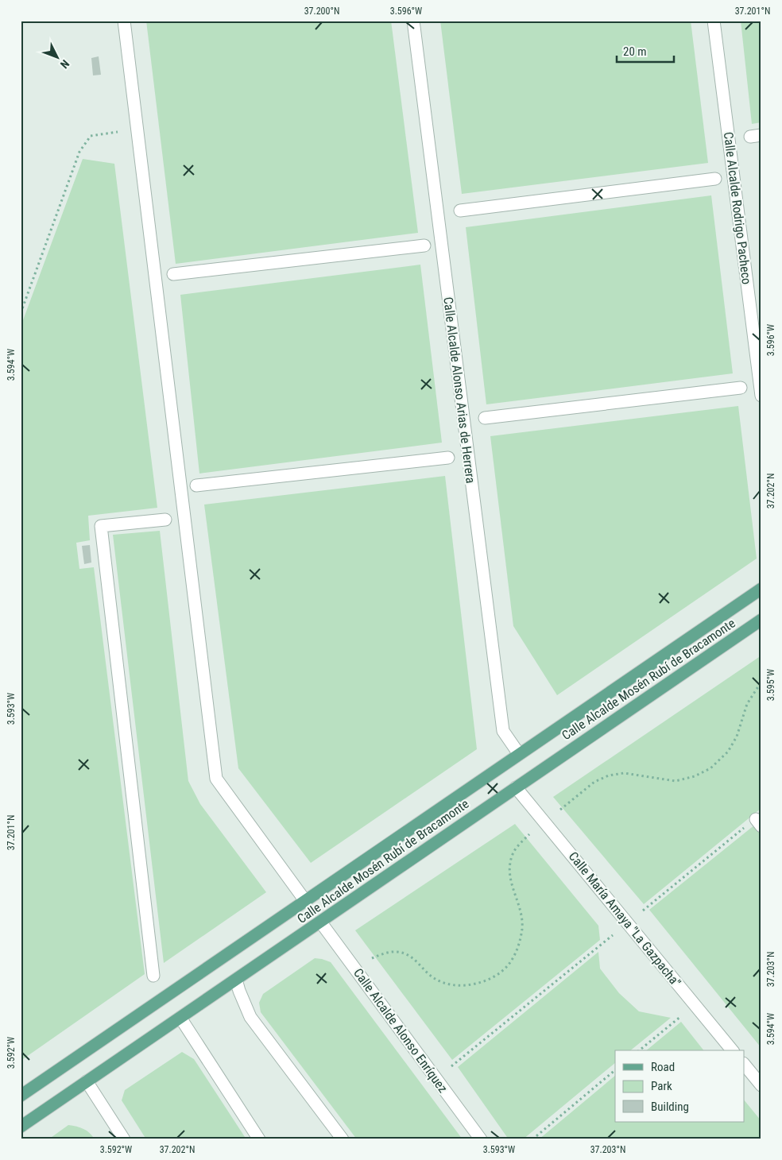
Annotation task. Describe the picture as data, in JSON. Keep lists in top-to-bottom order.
{
  "streets": {
    "main road": ["Calle Alcalde Mosén Rubí de Bracamonte"],
    "street": [
      "Calle Alcalde Rodrigo Pacheco",
      "Calle Alcalde Alonso Arias de Herrera",
      "Calle María Amaya \"La Gazpacha\"",
      "Calle Alcalde Alonso Enríquez"
    ]
  },
  "crossings": [
    ["Calle Alcalde Alonso Arias de Herrera", "Calle Alcalde Mosén Rubí de Bracamonte"],
    ["Calle Alcalde Mosén Rubí de Bracamonte", "Calle María Amaya \"La Gazpacha\""],
    ["Calle Alcalde Mosén Rubí de Bracamonte", "Calle Alcalde Alonso Enríquez"]
  ],
  "legend": ["Road", "Park", "Building"],
  "scale_bar": "20 m",
  "north": "bottom right",
  "coordinates": [
    "37.200°N",
    "3.596°W",
    "37.201°N",
    "3.594°W",
    "37.202°N",
    "3.595°W",
    "3.593°W",
    "37.203°N",
    "3.592°W"
  ]
}
